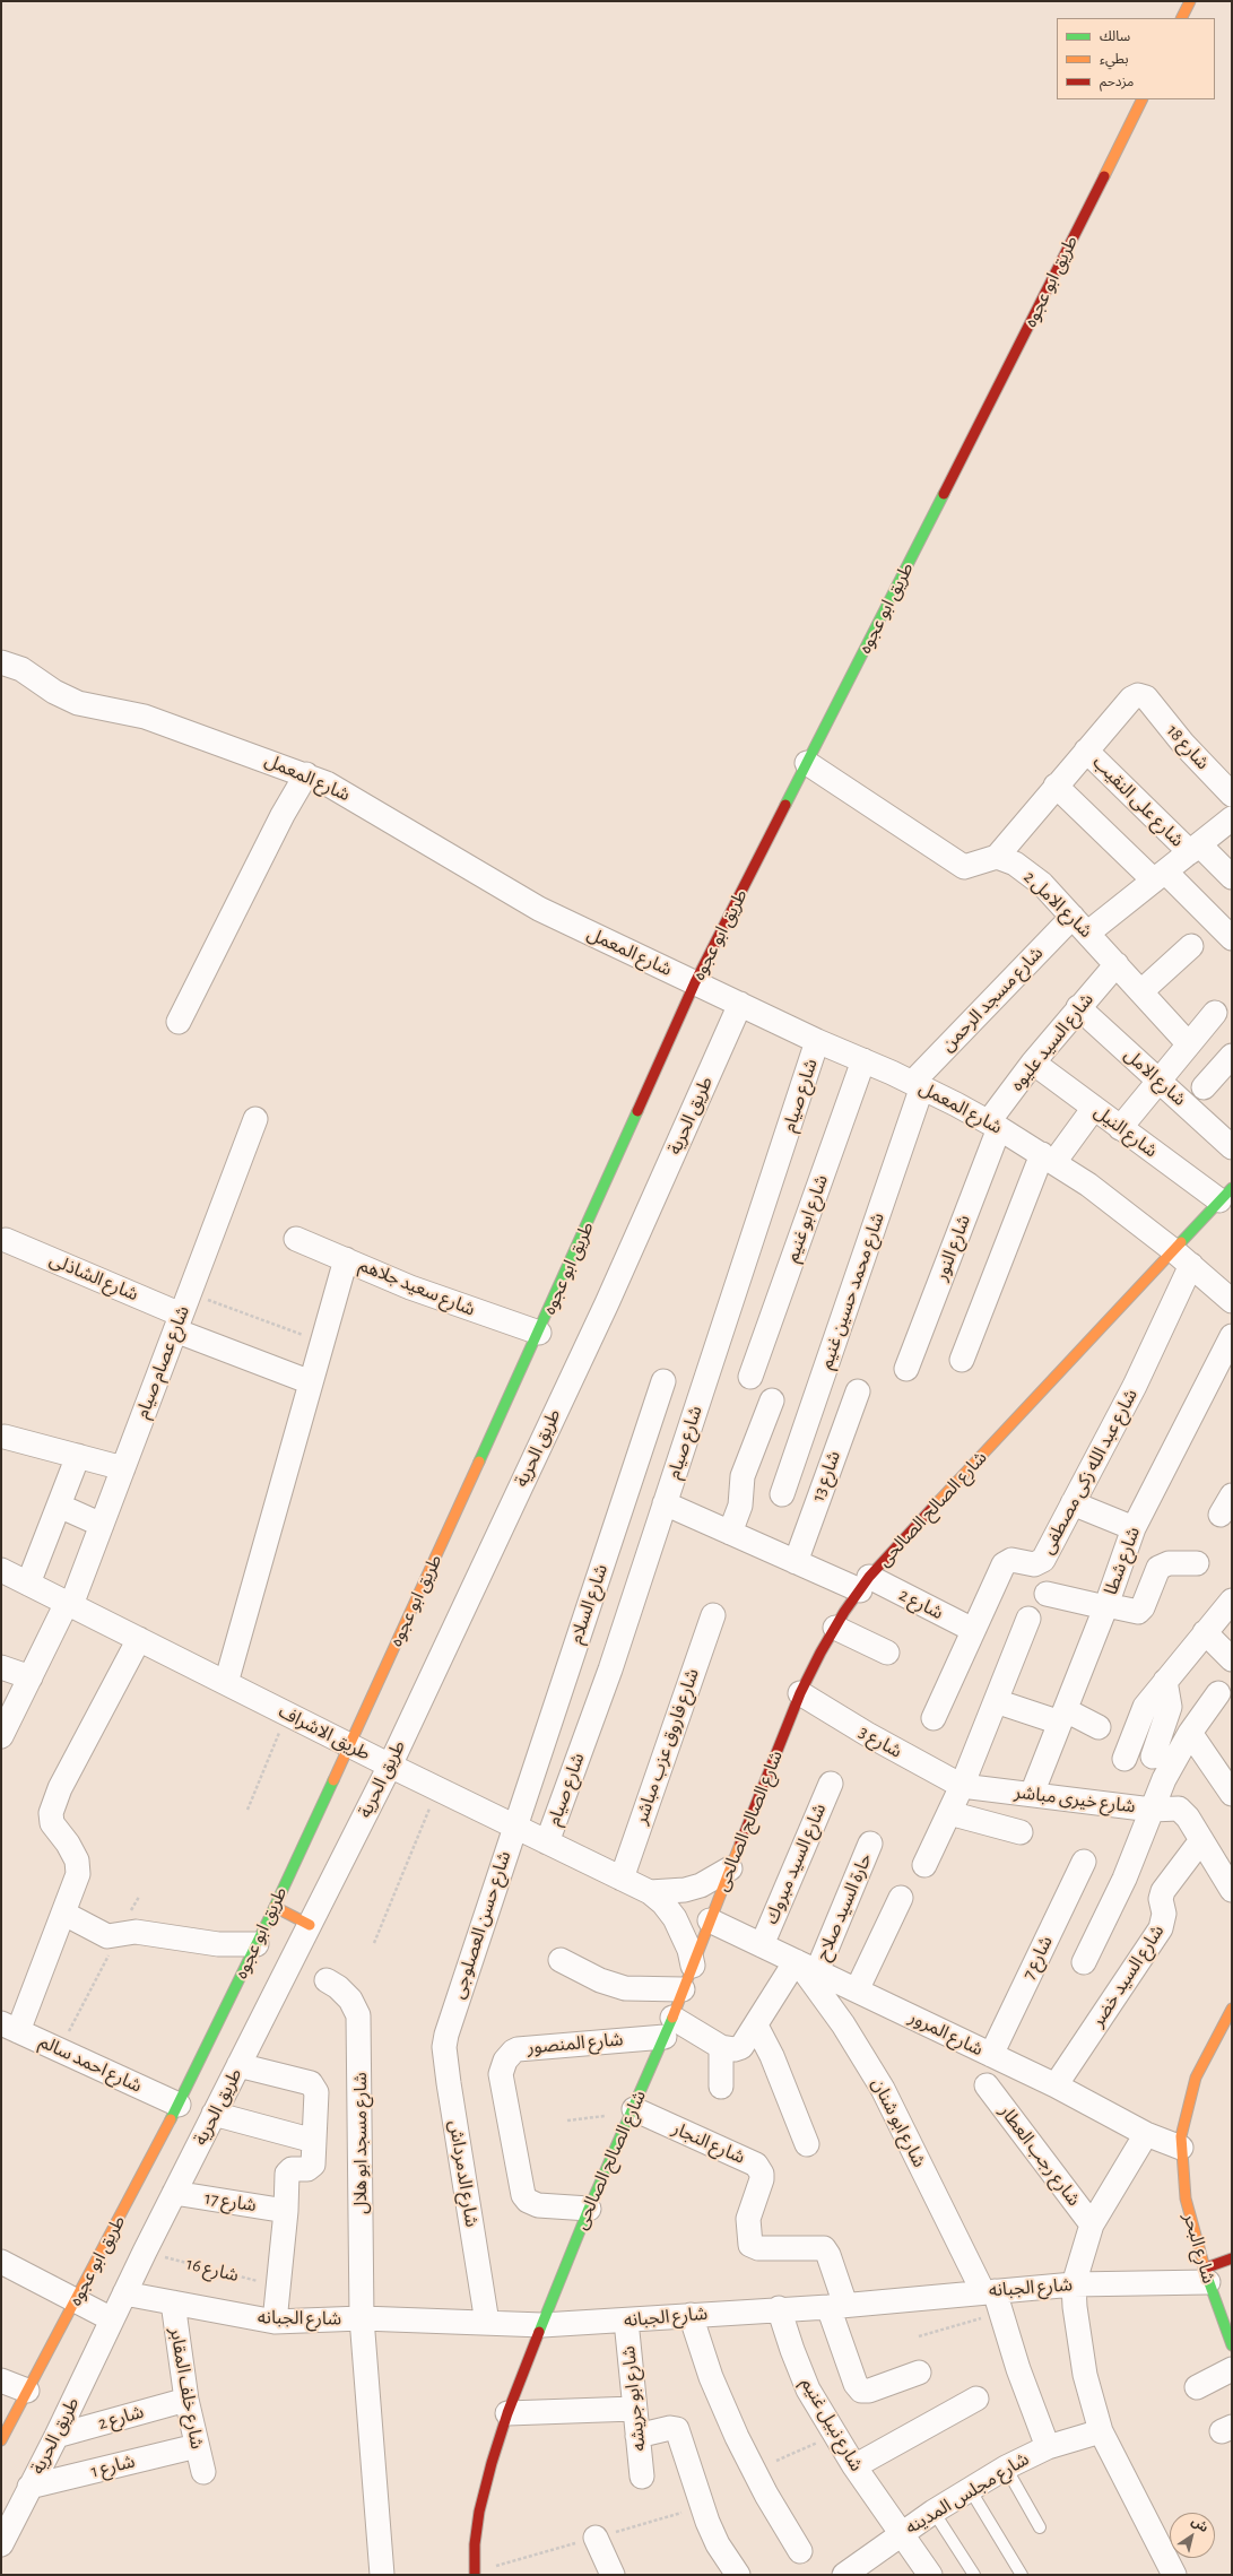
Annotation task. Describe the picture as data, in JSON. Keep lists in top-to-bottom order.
{
  "streets": {
    "street": [
      "طريق ابو عجوه",
      "شارع 18",
      "شارع المعمل",
      "شارع على النقيب",
      "شارع الامل 2",
      "شارع مسجد الرحمن",
      "شارع السيد عليوه",
      "شارع الامل",
      "شارع صيام",
      "طريق الحرية",
      "شارع النيل",
      "شارع ابو غنيم",
      "شارع النور",
      "شارع الشاذلى",
      "شارع سعيد جلاهم",
      "شارع محمد حسين غنيم",
      "شارع عصام صيام",
      "شارع عبد الله زكى مصطفى",
      "شارع 13",
      "شارع الصالح الصالحى",
      "شارع شطا",
      "شارع السلام",
      "شارع 2",
      "طريق الاشراف",
      "شارع 3",
      "شارع فاروق عزب مباشر",
      "شارع خيرى مباشر",
      "شارع السيد مبروك",
      "حارة السيد صلاح",
      "شارع حسن العصلوجى",
      "شارع 7",
      "شارع السيد خضر",
      "شارع المرور",
      "شارع المنصور",
      "شارع احمد سالم",
      "شارع ابو شنان",
      "شارع مسجد ابو هلال",
      "شارع النجار",
      "شارع رجب العطار",
      "شارع الدمرداش",
      "شارع 17",
      "شارع البحر",
      "شارع الجبانه",
      "شارع خلف المقابر",
      "شارع ابو جريشه",
      "شارع نبيل غنيم",
      "شارع 1",
      "شارع مجلس المدينه"
    ],
    "path": ["شارع 16"]
  },
  "crossings": [
    ["طريق ابو عجوه", "شارع المعمل"],
    ["طريق ابو عجوه", "شارع سعيد جلاهم"],
    ["طريق ابو عجوه", "طريق الاشراف"],
    ["طريق ابو عجوه", "شارع احمد سالم"],
    ["شارع 18", "شارع على النقيب"],
    ["شارع المعمل", "شارع مسجد الرحمن"],
    ["شارع المعمل", "شارع السيد عليوه"],
    ["شارع المعمل", "شارع صيام"],
    ["شارع المعمل", "طريق الحرية"],
    ["شارع المعمل", "شارع ابو غنيم"],
    ["شارع المعمل", "شارع النور"],
    ["شارع المعمل", "شارع محمد حسين غنيم"],
    ["شارع المعمل", "شارع عبد الله زكى مصطفى"],
    ["شارع المعمل", "شارع الصالح الصالحى"],
    ["شارع على النقيب", "شارع مسجد الرحمن"],
    ["شارع الامل 2", "شارع مسجد الرحمن"],
    ["شارع الامل 2", "شارع السيد عليوه"],
    ["شارع مسجد الرحمن", "شارع محمد حسين غنيم"],
    ["شارع السيد عليوه", "شارع الامل"],
    ["شارع السيد عليوه", "شارع النيل"],
    ["شارع السيد عليوه", "شارع النور"],
    ["شارع صيام", "شارع 2"],
    ["شارع صيام", "طريق الاشراف"],
    ["طريق الحرية", "شارع 2"],
    ["طريق الحرية", "طريق الاشراف"],
    ["طريق الحرية", "شارع 17"],
    ["طريق الحرية", "شارع 16"],
    ["طريق الحرية", "شارع الجبانه"],
    ["طريق الحرية", "شارع 1"],
    ["شارع النيل", "شارع الصالح الصالحى"],
    ["شارع الشاذلى", "شارع عصام صيام"],
    ["شارع عصام صيام", "طريق الاشراف"],
    ["شارع عبد الله زكى مصطفى", "شارع الصالح الصالحى"],
    ["شارع عبد الله زكى مصطفى", "شارع 2"],
    ["شارع 13", "شارع 2"],
    ["شارع الصالح الصالحى", "شارع 2"],
    ["شارع الصالح الصالحى", "طريق الاشراف"],
    ["شارع الصالح الصالحى", "شارع 3"],
    ["شارع الصالح الصالحى", "شارع المرور"],
    ["شارع الصالح الصالحى", "شارع المنصور"],
    ["شارع الصالح الصالحى", "شارع النجار"],
    ["شارع الصالح الصالحى", "شارع الجبانه"],
    ["شارع شطا", "شارع خيرى مباشر"],
    ["شارع السلام", "طريق الاشراف"],
    ["شارع السلام", "شارع حسن العصلوجى"],
    ["شارع 2", "شارع خلف المقابر"],
    ["طريق الاشراف", "شارع فاروق عزب مباشر"],
    ["طريق الاشراف", "شارع حسن العصلوجى"],
    ["شارع 3", "شارع خيرى مباشر"],
    ["شارع خيرى مباشر", "شارع السيد خضر"],
    ["شارع السيد مبروك", "شارع المرور"],
    ["حارة السيد صلاح", "شارع المرور"],
    ["حارة السيد صلاح", "شارع ابو شنان"],
    ["شارع حسن العصلوجى", "شارع الدمرداش"],
    ["شارع 7", "شارع المرور"],
    ["شارع السيد خضر", "شارع المرور"],
    ["شارع المرور", "شارع ابو شنان"],
    ["شارع المرور", "شارع البحر"],
    ["شارع ابو شنان", "شارع الجبانه"],
    ["شارع ابو شنان", "شارع مجلس المدينه"],
    ["شارع مسجد ابو هلال", "شارع الجبانه"],
    ["شارع النجار", "شارع الجبانه"],
    ["شارع الدمرداش", "شارع الجبانه"],
    ["شارع البحر", "شارع الجبانه"],
    ["شارع الجبانه", "شارع خلف المقابر"],
    ["شارع الجبانه", "شارع ابو جريشه"],
    ["شارع الجبانه", "شارع نبيل غنيم"],
    ["شارع خلف المقابر", "شارع 1"],
    ["شارع نبيل غنيم", "شارع مجلس المدينه"]
  ],
  "legend": ["سالك", "بطيء", "مزدحم"],
  "north": "top right"
}
